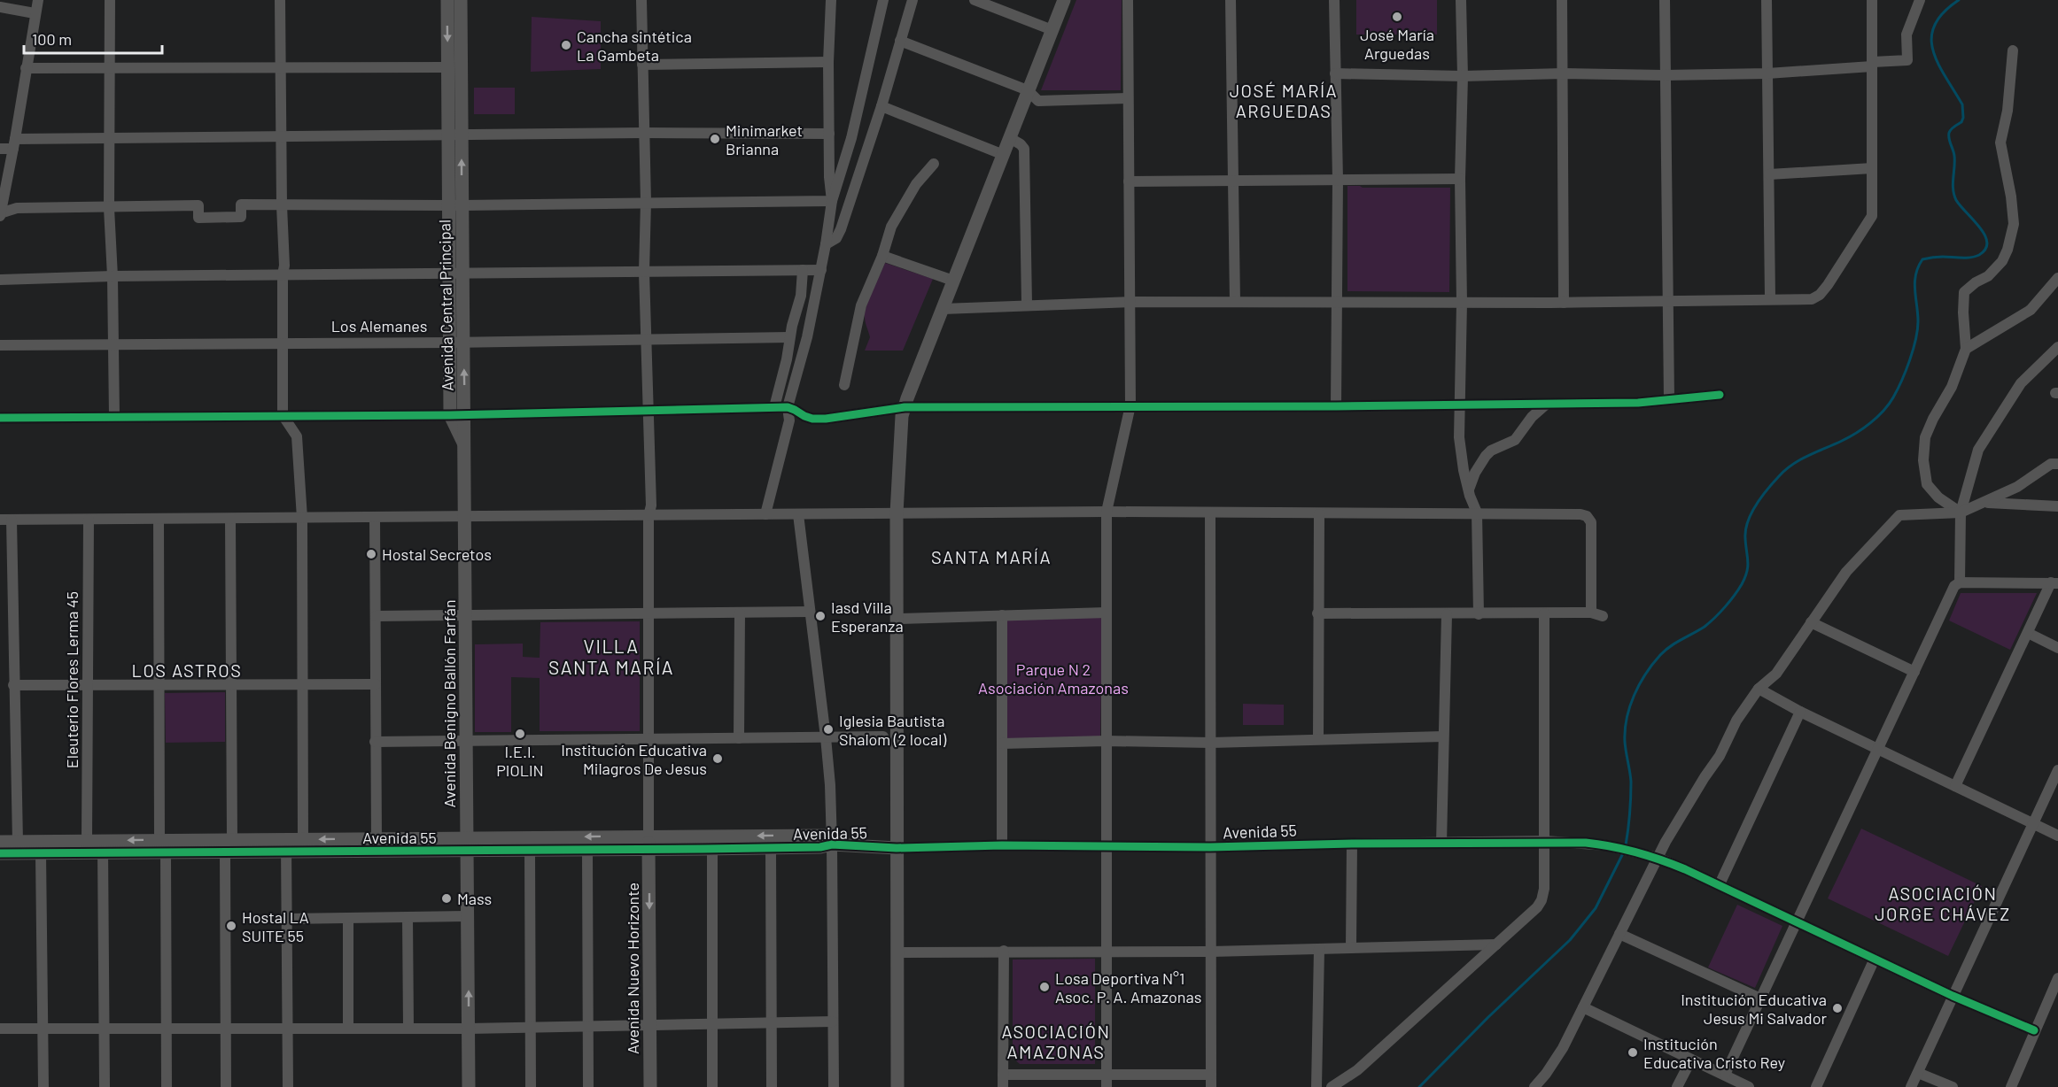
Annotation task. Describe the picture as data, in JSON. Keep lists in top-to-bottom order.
{
  "streets": {
    "street": [
      "Avenida Central Principal",
      "Los Alemanes",
      "Eleuterio Flores Lerma 45",
      "Avenida Benigno Ballón Farfán",
      "Avenida 55",
      "Avenida Nuevo Horizonte"
    ]
  },
  "crossings": [
    ["Avenida Central Principal", "Los Alemanes"],
    ["Avenida Central Principal", "Avenida Benigno Ballón Farfán"],
    ["Eleuterio Flores Lerma 45", "Avenida 55"],
    ["Avenida Benigno Ballón Farfán", "Avenida 55"],
    ["Avenida 55", "Avenida Nuevo Horizonte"]
  ],
  "districts": [
    "JOSÉ MARÍA ARGUEDAS",
    "SANTA MARÍA",
    "VILLA SANTA MARÍA",
    "LOS ASTROS",
    "ASOCIACIÓN JORGE CHÁVEZ",
    "ASOCIACIÓN AMAZONAS"
  ],
  "parks": ["Parque N 2 Asociación Amazonas"],
  "places": [
    "José María Arguedas",
    "Cancha sintética La Gambeta",
    "Minimarket Brianna",
    "Hostal Secretos",
    "Iasd Villa Esperanza",
    "Iglesia Bautista Shalom (2 local)",
    "I.E.I. PIOLIN",
    "Institución Educativa Milagros De Jesus",
    "Mass",
    "Hostal LA SUITE 55",
    "Losa Deportiva N°1 Asoc. P. A. Amazonas",
    "Institución Educativa Jesus Mi Salvador",
    "Institución Educativa Cristo Rey"
  ],
  "scale_bar": "100 m"
}
